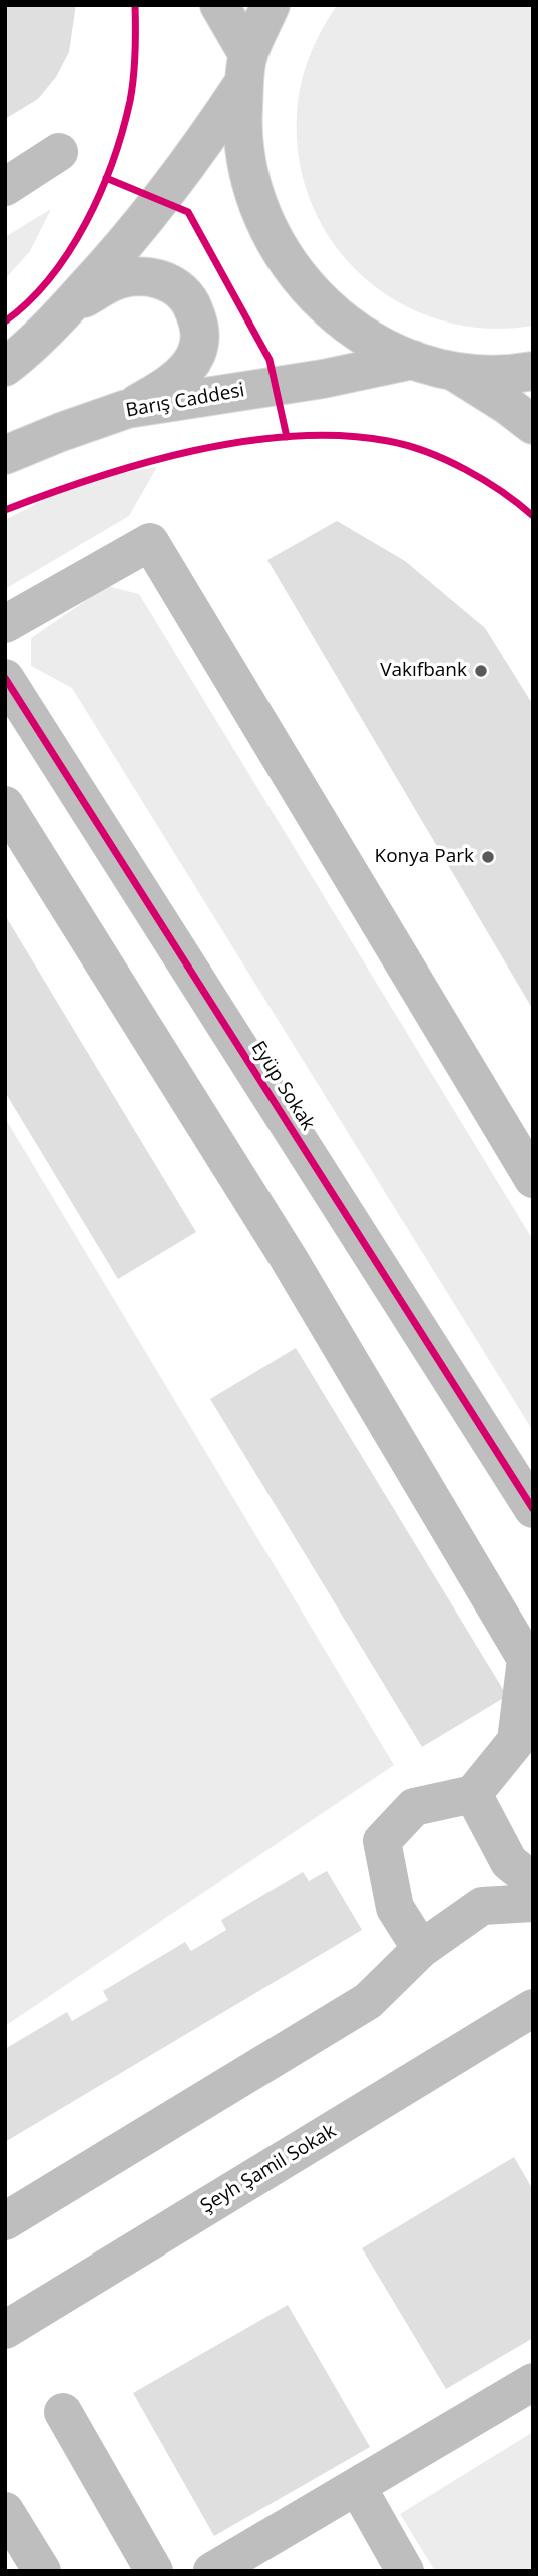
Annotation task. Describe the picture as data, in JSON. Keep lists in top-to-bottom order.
{
  "streets": {
    "street": ["Barış Caddesi", "Eyüp Sokak", "Şeyh Şamil Sokak"]
  },
  "places": ["Vakıfbank", "Konya Park"]
}
